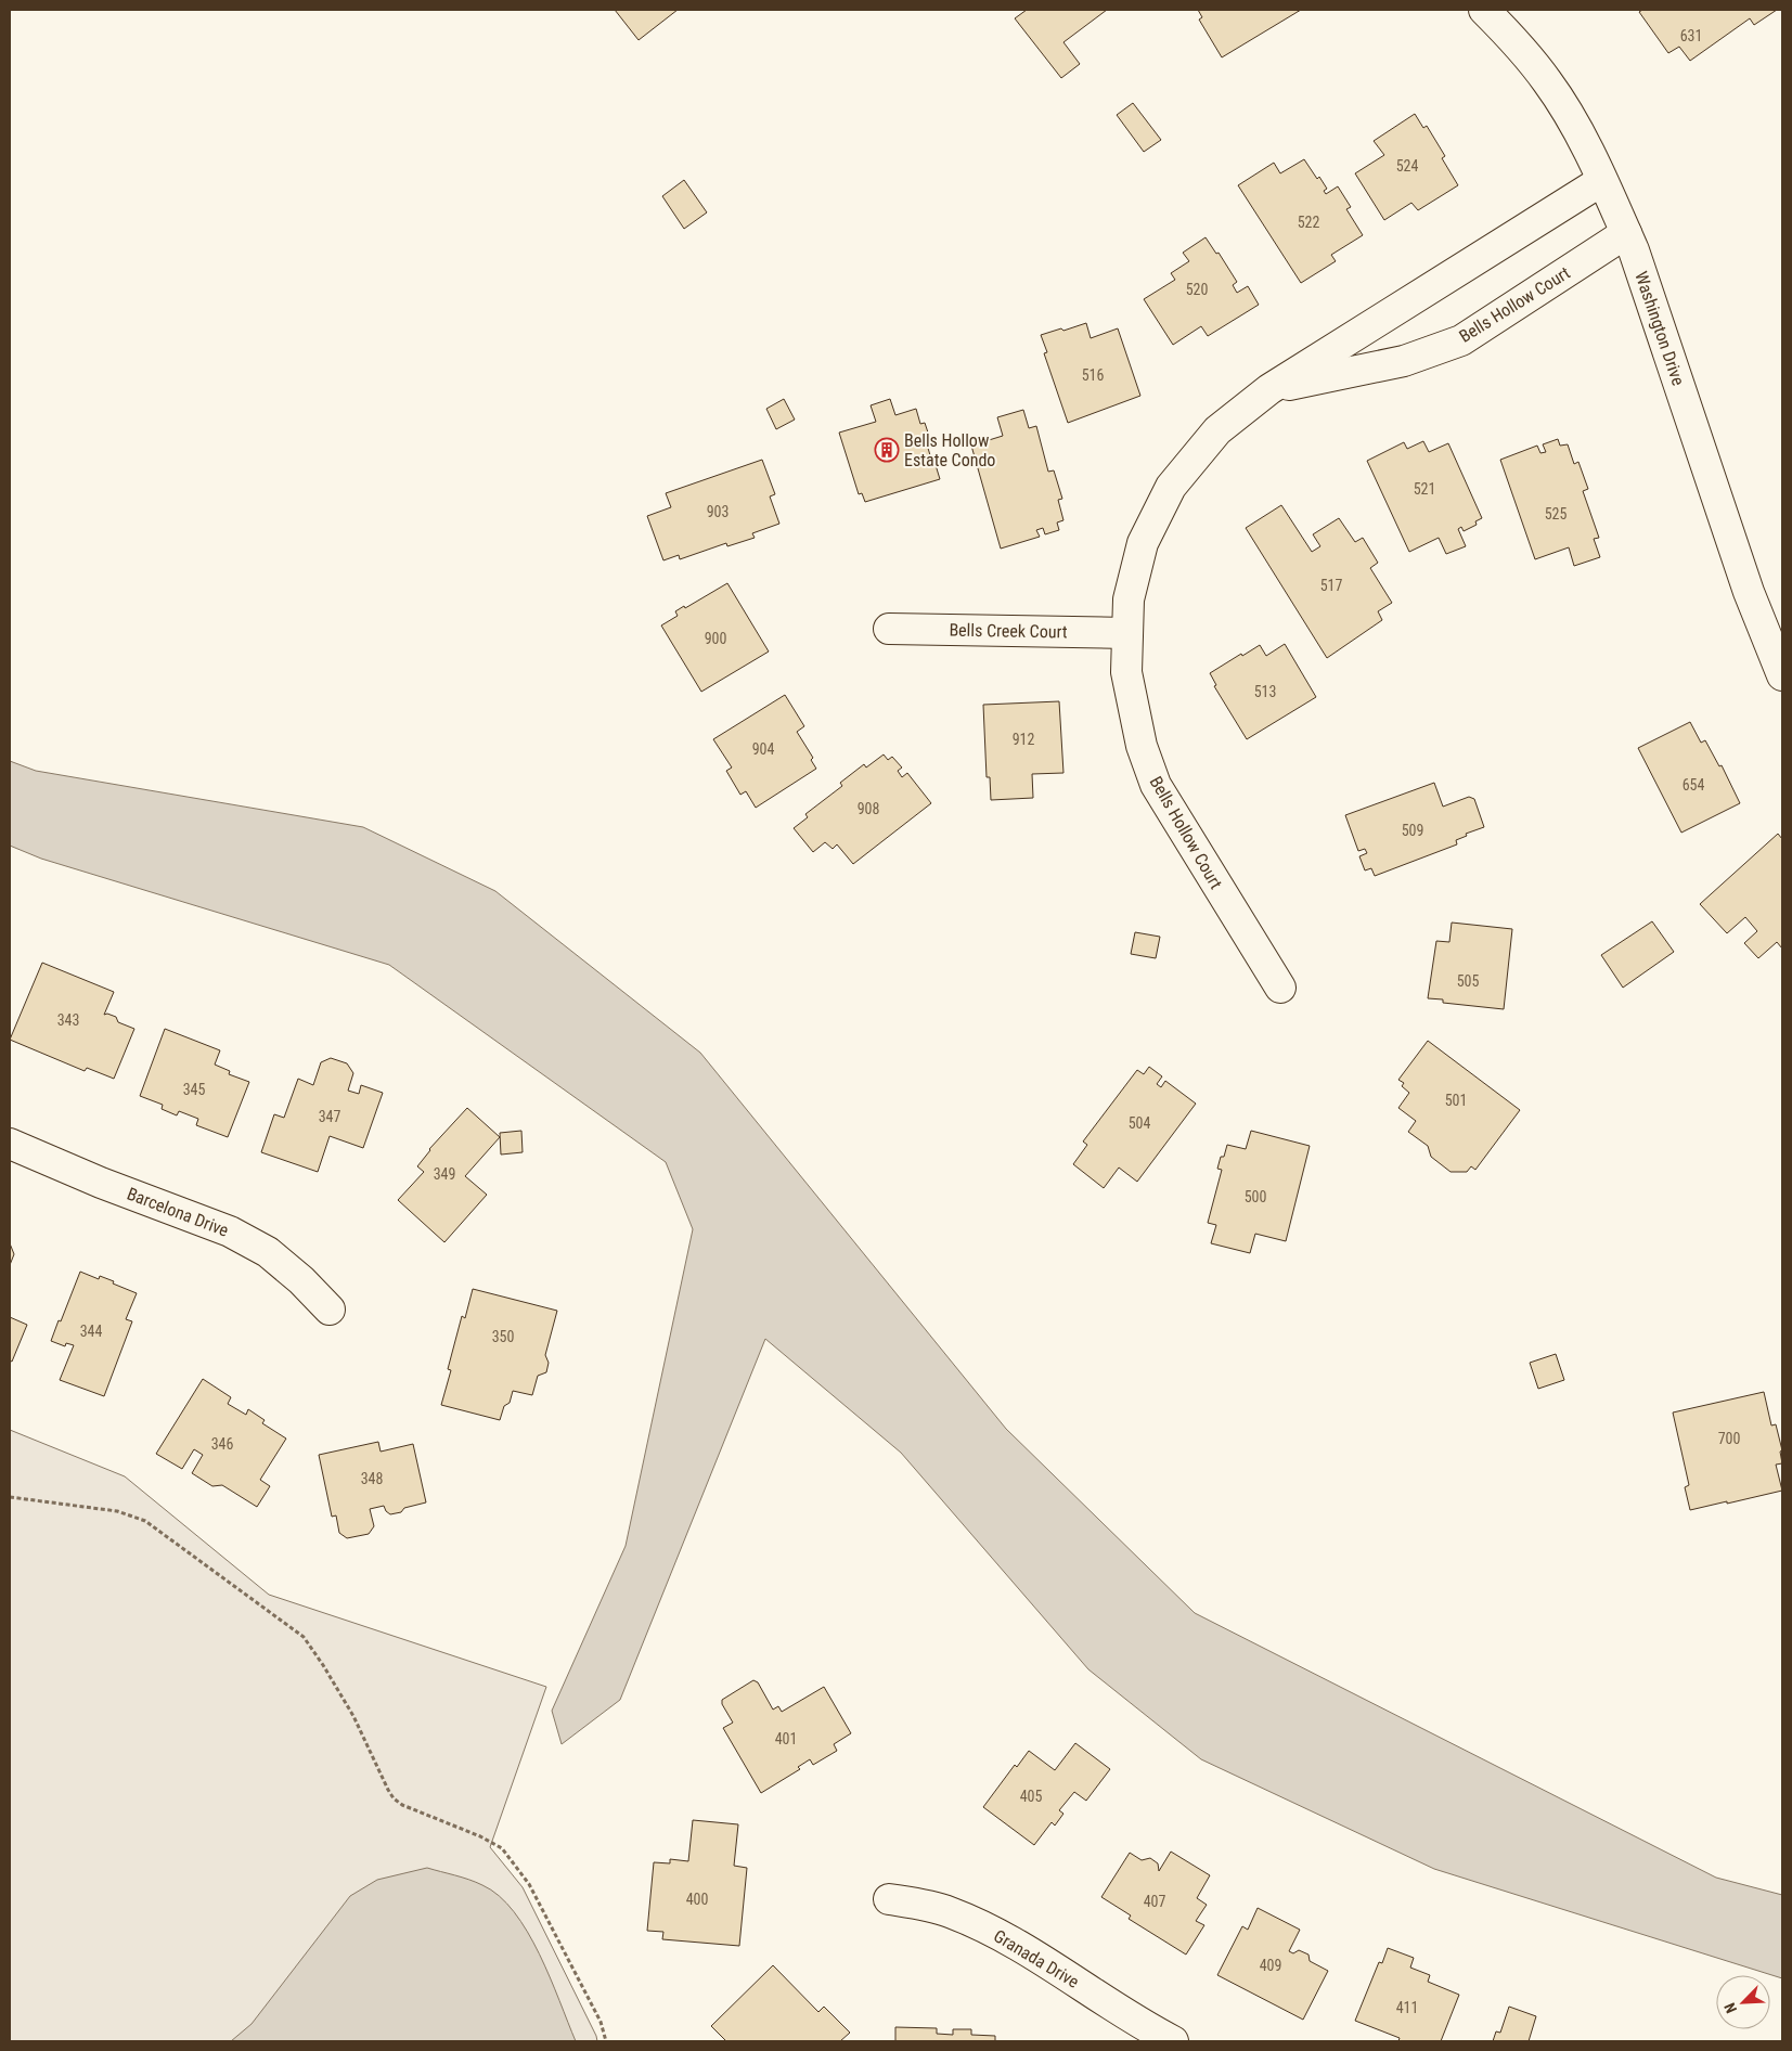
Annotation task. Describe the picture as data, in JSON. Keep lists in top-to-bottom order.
{
  "streets": {
    "street": [
      "Bells Hollow Court",
      "Washington Drive",
      "Bells Creek Court",
      "Barcelona Drive",
      "Granada Drive"
    ]
  },
  "crossings": [
    ["Bells Hollow Court", "Washington Drive"],
    ["Bells Hollow Court", "Bells Creek Court"]
  ],
  "places": {
    "building": ["Bells Hollow Estate Condo"]
  },
  "house_numbers": [
    "631",
    "524",
    "522",
    "520",
    "516",
    "521",
    "903",
    "525",
    "517",
    "900",
    "513",
    "912",
    "904",
    "654",
    "908",
    "509",
    "505",
    "343",
    "345",
    "501",
    "347",
    "504",
    "349",
    "500",
    "344",
    "350",
    "700",
    "346",
    "348",
    "401",
    "405",
    "400",
    "407",
    "409",
    "411"
  ],
  "north": "bottom left"
}
